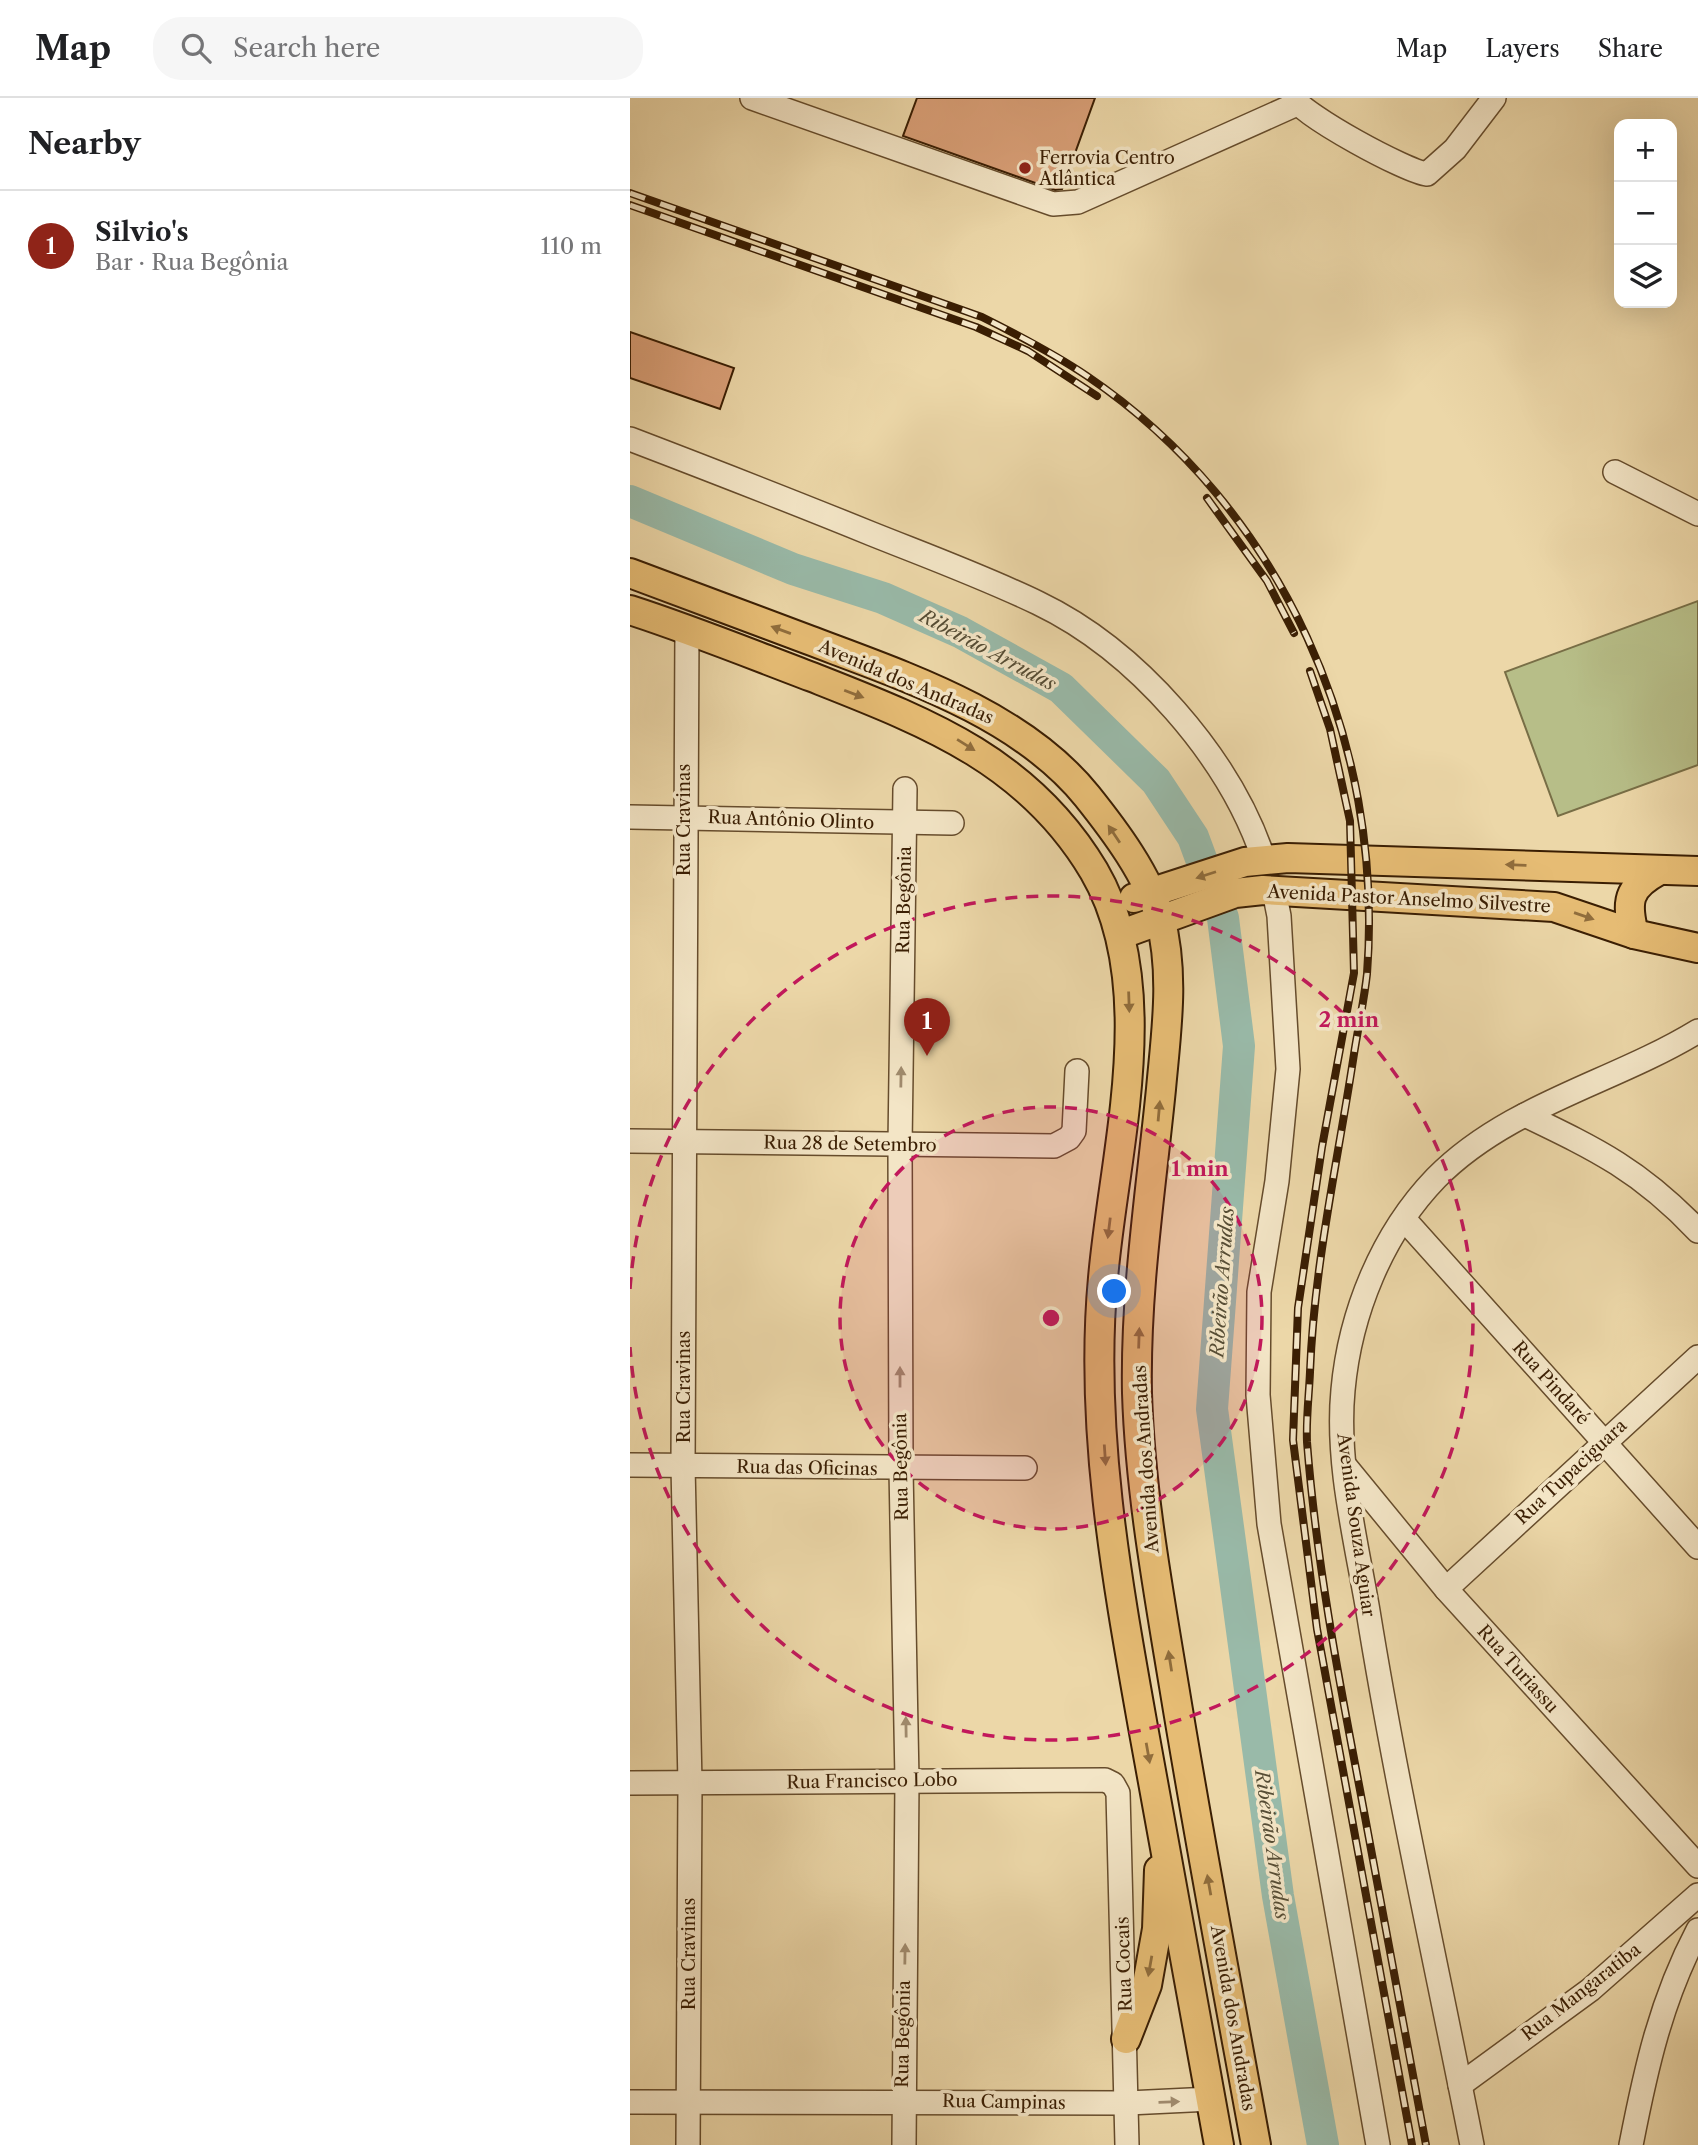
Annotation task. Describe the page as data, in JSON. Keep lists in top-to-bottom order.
{
  "streets": {
    "main road": ["Avenida dos Andradas", "Avenida Pastor Anselmo Silvestre"],
    "street": [
      "Rua Cravinas",
      "Rua Antônio Olinto",
      "Rua Begônia",
      "Rua 28 de Setembro",
      "Rua Pindaré",
      "Rua das Oficinas",
      "Rua Tupaciguara",
      "Avenida Souza Aguiar",
      "Rua Turiassu",
      "Rua Francisco Lobo",
      "Rua Cocais",
      "Rua Mangaratiba",
      "Rua Campinas"
    ]
  },
  "crossings": [
    ["Avenida dos Andradas", "Rua Cravinas"],
    ["Avenida dos Andradas", "Avenida Pastor Anselmo Silvestre"],
    ["Avenida dos Andradas", "Rua Campinas"],
    ["Rua Cravinas", "Rua Antônio Olinto"],
    ["Rua Cravinas", "Rua 28 de Setembro"],
    ["Rua Cravinas", "Rua das Oficinas"],
    ["Rua Cravinas", "Rua Francisco Lobo"],
    ["Rua Cravinas", "Rua Campinas"],
    ["Rua Antônio Olinto", "Rua Begônia"],
    ["Rua Begônia", "Rua 28 de Setembro"],
    ["Rua Begônia", "Rua das Oficinas"],
    ["Rua Begônia", "Rua Francisco Lobo"],
    ["Rua Begônia", "Rua Campinas"],
    ["Rua Pindaré", "Rua Tupaciguara"],
    ["Rua Pindaré", "Avenida Souza Aguiar"],
    ["Rua Tupaciguara", "Rua Turiassu"],
    ["Avenida Souza Aguiar", "Rua Turiassu"],
    ["Avenida Souza Aguiar", "Rua Mangaratiba"],
    ["Rua Francisco Lobo", "Rua Cocais"],
    ["Rua Cocais", "Rua Campinas"]
  ],
  "one_way": ["Rua Begônia"],
  "water": ["Ribeirão Arrudas"],
  "places": ["Ferrovia Centro Atlântica"],
  "page": {
    "header": "Map",
    "search": "Search here",
    "nav": ["Map", "Layers", "Share"],
    "heading": "Nearby",
    "map_buttons": ["+", "−"],
    "list": [
      {
        "mark": "1",
        "name": "Silvio's",
        "note": "Bar · Rua Begônia",
        "value": "110 m"
      }
    ],
    "pins": "1"
  },
  "rings": ["2 min", "1 min"]
}
